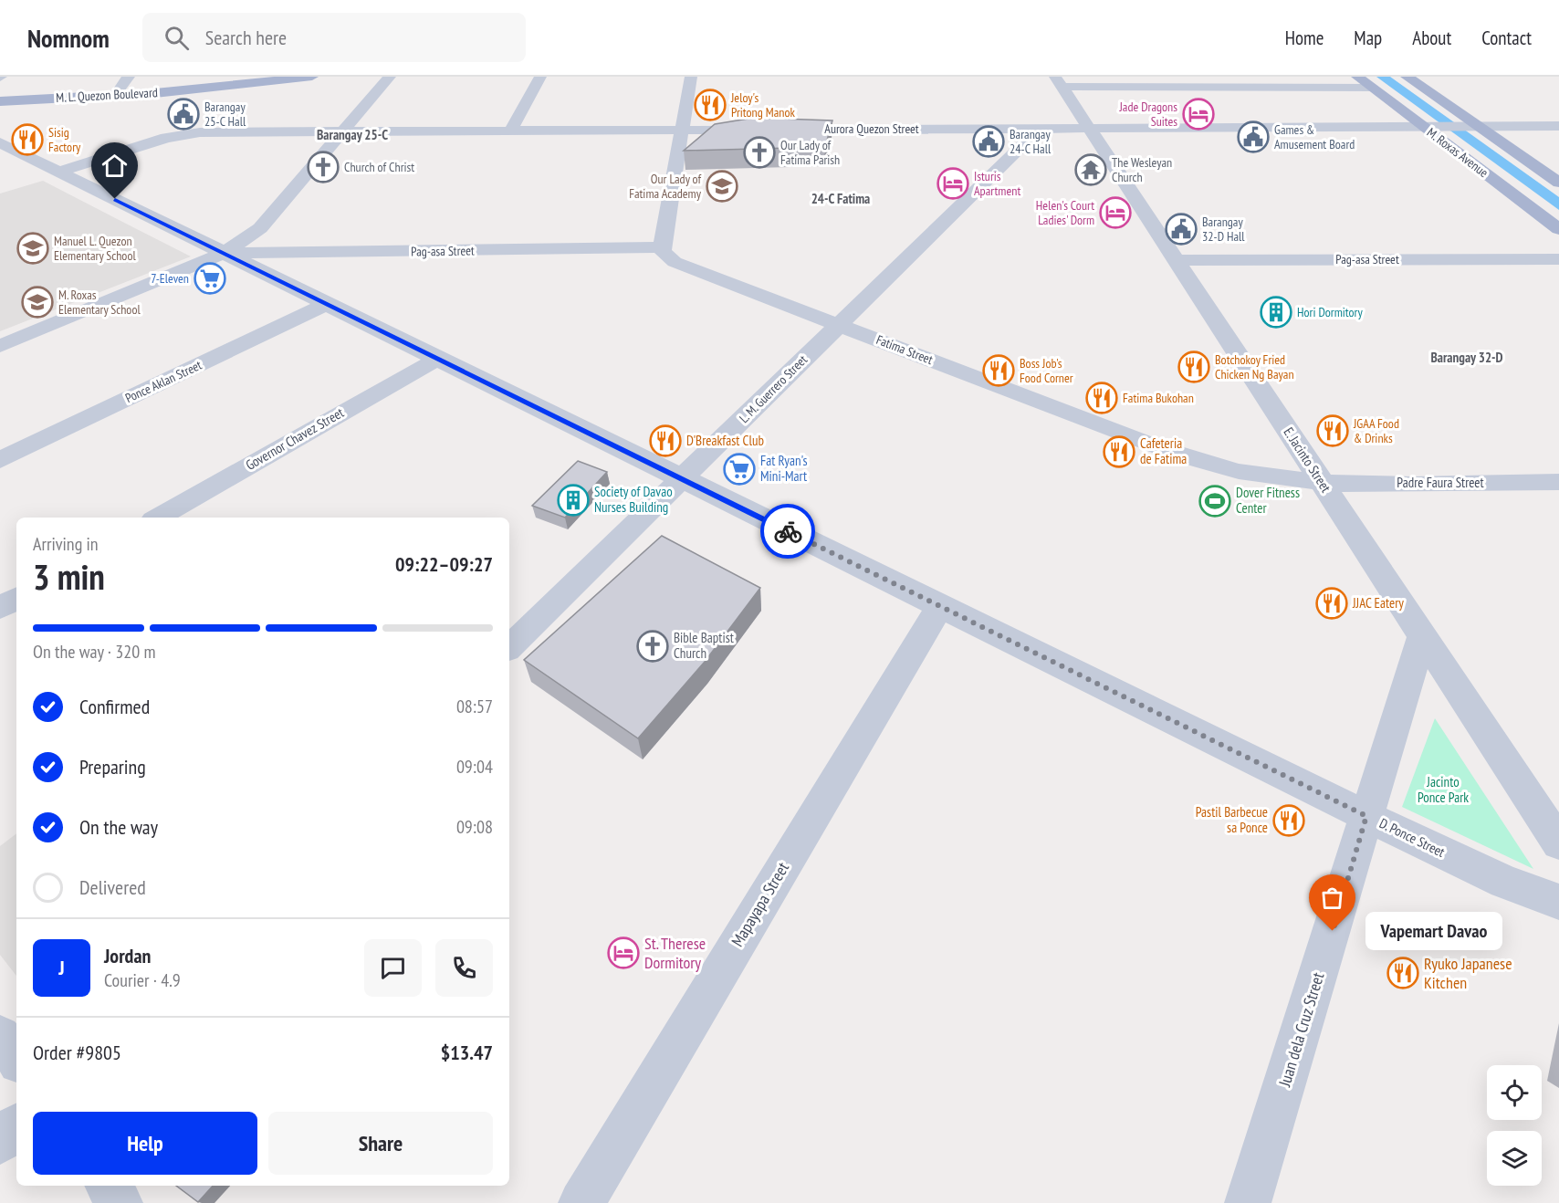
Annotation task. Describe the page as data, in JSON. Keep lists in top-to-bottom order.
{
  "streets": {
    "main road": ["M. L. Quezon Boulevard", "M. Roxas Avenue"],
    "street": [
      "Aurora Quezon Street",
      "Pag-asa Street",
      "Fatima Street",
      "Ponce Aklan Street",
      "L. M. Guerrero Street",
      "Governor Chavez Street",
      "E. Jacinto Street",
      "Padre Faura Street",
      "D. Ponce Street",
      "Mapayapa Street",
      "Juan dela Cruz Street"
    ]
  },
  "crossings": [
    ["Aurora Quezon Street", "M. Roxas Avenue"],
    ["Aurora Quezon Street", "L. M. Guerrero Street"],
    ["Aurora Quezon Street", "E. Jacinto Street"],
    ["Aurora Quezon Street", "D. Ponce Street"],
    ["Pag-asa Street", "Fatima Street"],
    ["Pag-asa Street", "E. Jacinto Street"],
    ["Pag-asa Street", "D. Ponce Street"],
    ["Fatima Street", "L. M. Guerrero Street"],
    ["Fatima Street", "E. Jacinto Street"],
    ["Fatima Street", "Padre Faura Street"],
    ["Ponce Aklan Street", "D. Ponce Street"],
    ["L. M. Guerrero Street", "D. Ponce Street"],
    ["Governor Chavez Street", "D. Ponce Street"],
    ["E. Jacinto Street", "Padre Faura Street"],
    ["E. Jacinto Street", "Juan dela Cruz Street"],
    ["D. Ponce Street", "Mapayapa Street"],
    ["D. Ponce Street", "Juan dela Cruz Street"]
  ],
  "districts": ["Barangay 25-C", "24-C Fatima", "Barangay 32-D"],
  "parks": ["Jacinto Ponce Park"],
  "places": {
    "restaurant": [
      "Jeloy's Pritong Manok",
      "Sisig Factory",
      "Botchokoy Fried Chicken Ng Bayan",
      "Boss Job's Food Corner",
      "Fatima Bukohan",
      "JGAA Food & Drinks",
      "D'Breakfast Club",
      "Cafeteria de Fatima",
      "JJAC Eatery",
      "Pastil Barbecue sa Ponce",
      "Ryuko Japanese Kitchen"
    ],
    "public building": [
      "Barangay 25-C Hall",
      "Games & Amusement Board",
      "Barangay 24-C Hall",
      "Barangay 32-D Hall"
    ],
    "hotel": [
      "Jade Dragons Suites",
      "Isturis Apartment",
      "Helen's Court Ladies' Dorm",
      "St. Therese Dormitory"
    ],
    "church": ["Our Lady of Fatima Parish", "Church of Christ", "Bible Baptist Church"],
    "temple": ["The Wesleyan Church"],
    "school or university": ["Our Lady of Fatima Academy", "Manuel L. Quezon Elementary School", "M. Roxas Elementary School"],
    "supermarket": ["7-Eleven", "Fat Ryan's Mini-Mart"],
    "building": ["Hori Dormitory", "Society of Davao Nurses Building"],
    "sports": ["Dover Fitness Center"],
    "other": ["Vapemart Davao"]
  },
  "page": {
    "header": "Nomnom",
    "search": "Search here",
    "nav": [
      "Home",
      "Map",
      "About",
      "Contact"
    ],
    "heading": ["3 min", "Arriving in", "09:22–09:27"],
    "panel": [
      "Jordan",
      "Courier · 4.9",
      "Order #9805",
      "$13.47"
    ],
    "bar": "On the way · 320 m",
    "list": [
      ["Confirmed", "08:57"],
      ["Preparing", "09:04"],
      ["On the way", "09:08"],
      "Delivered"
    ],
    "bubble": "Vapemart Davao",
    "round": "J",
    "buttons": ["Help", "Share"]
  }
}
